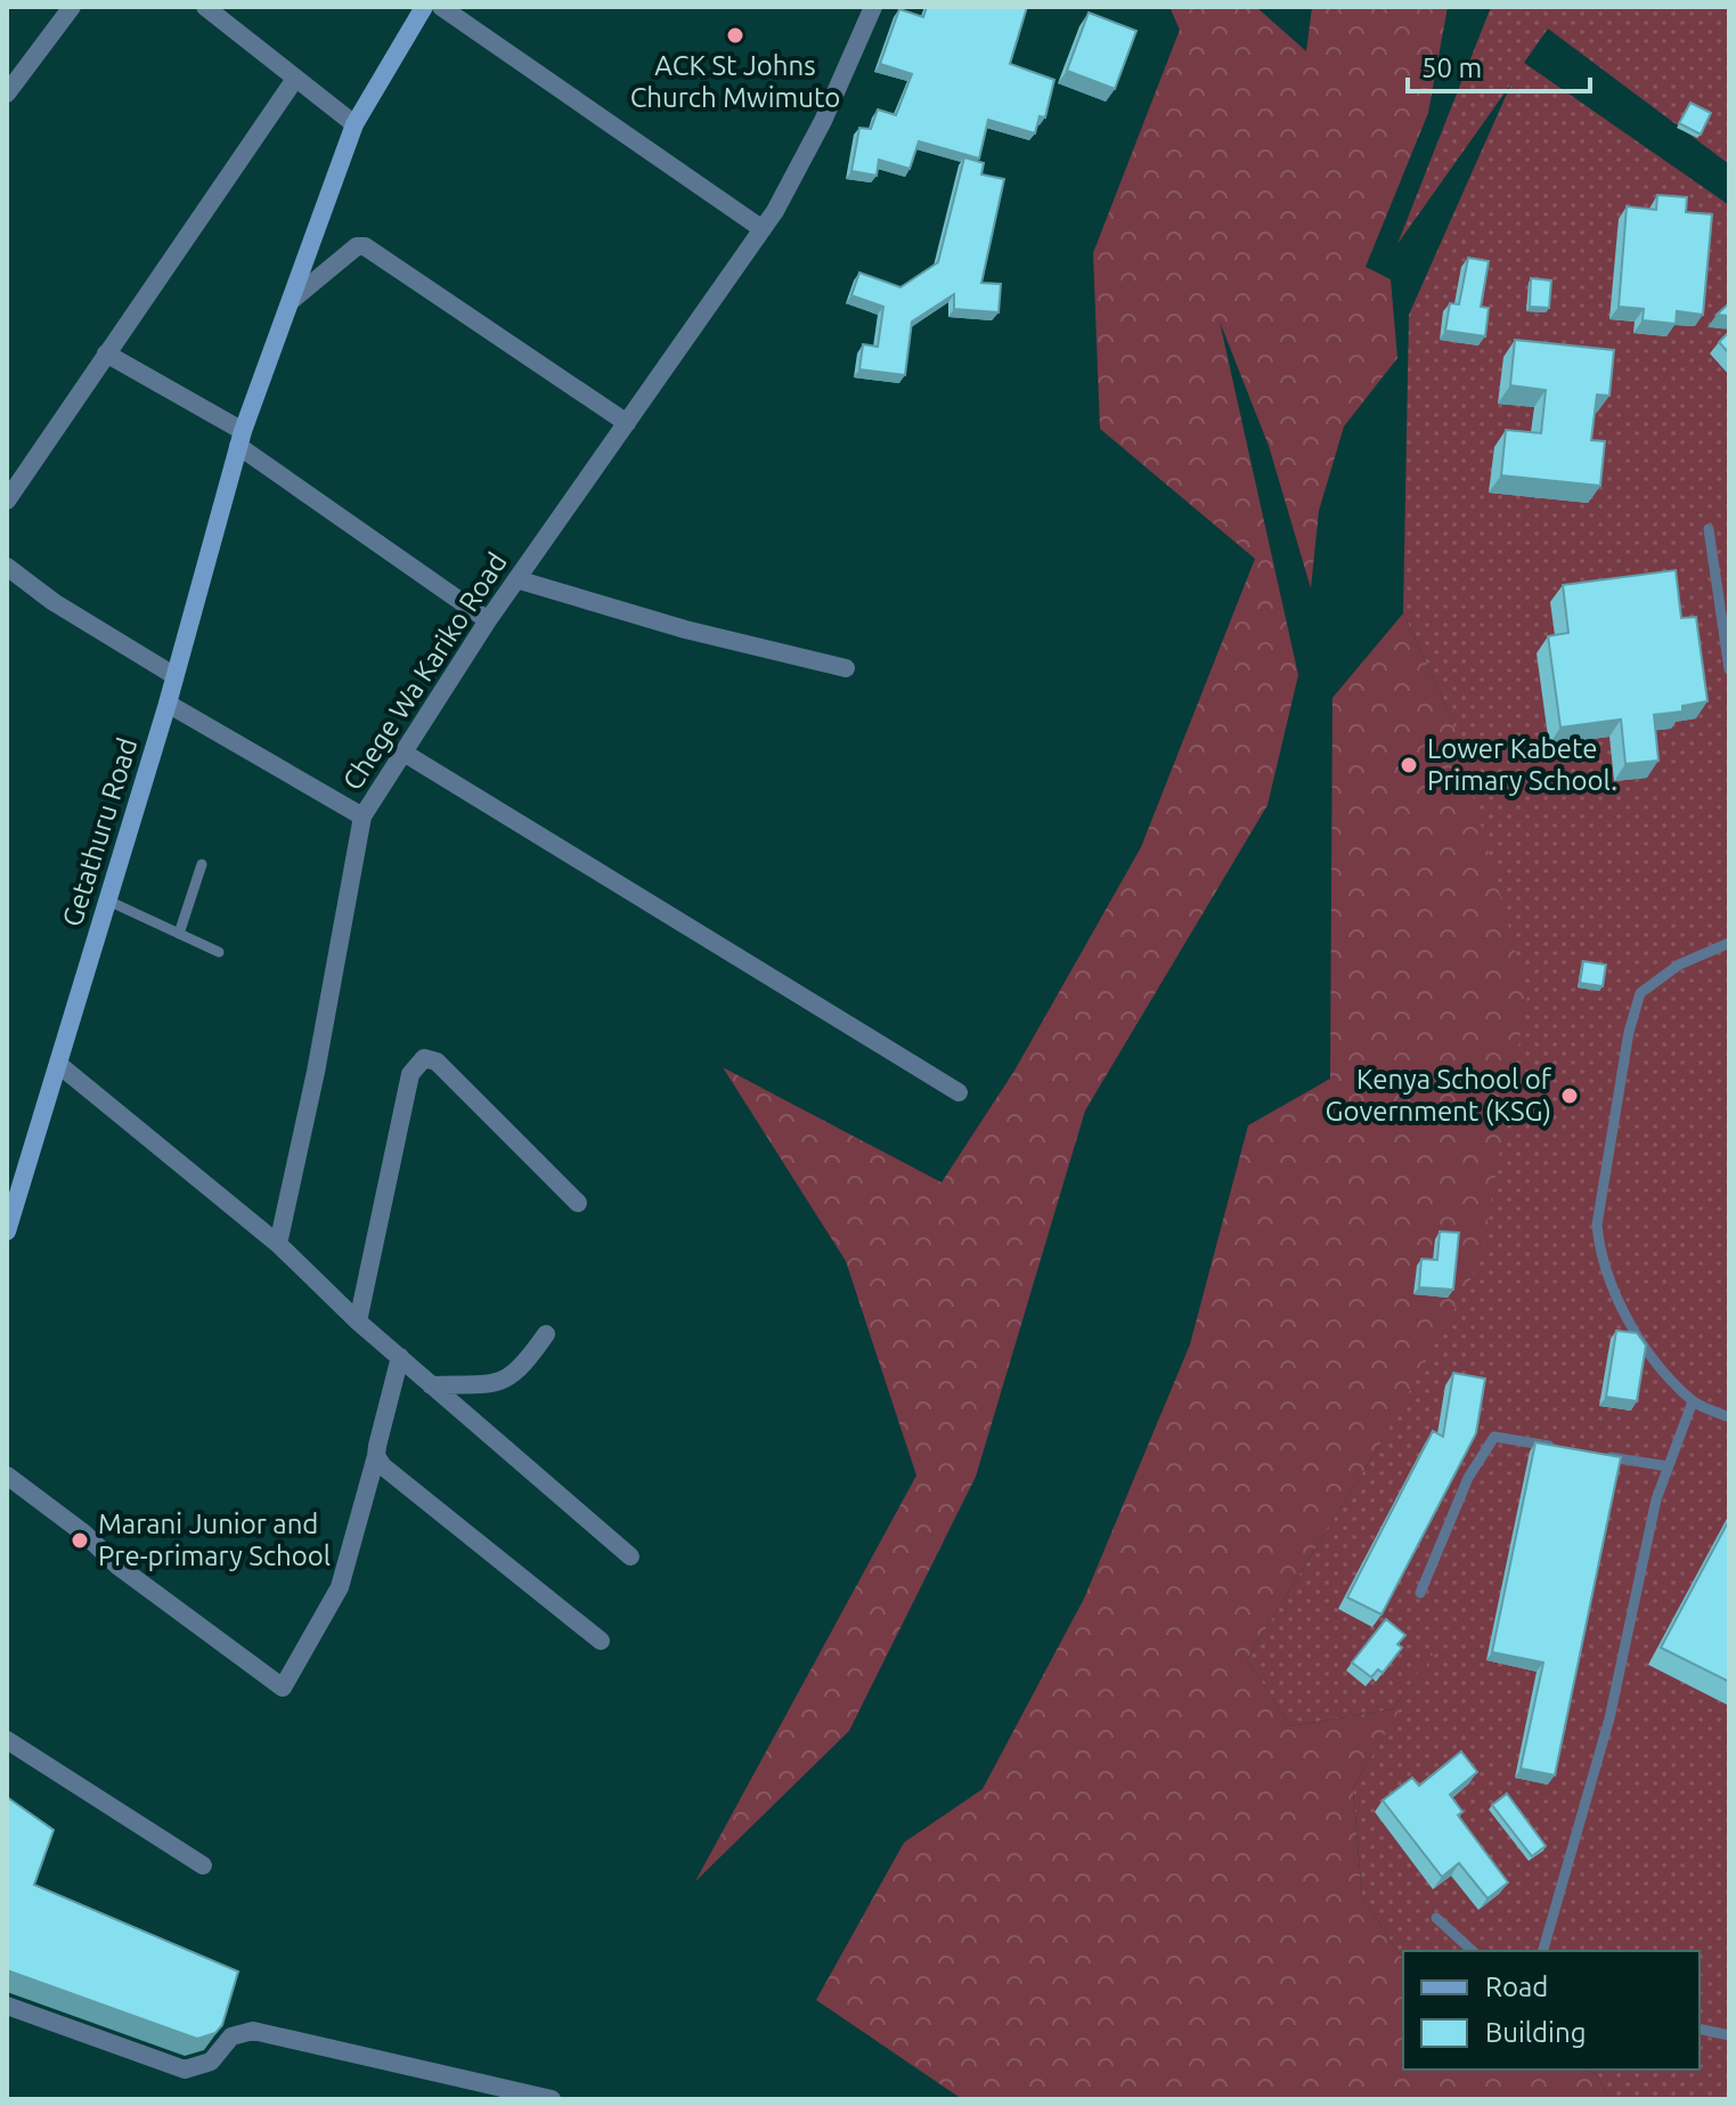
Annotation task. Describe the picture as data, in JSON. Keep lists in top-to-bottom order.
{
  "streets": {
    "main road": ["Getathuru Road"],
    "street": ["Chege Wa Kariko Road"]
  },
  "places": [
    "ACK St Johns Church Mwimuto",
    "Lower Kabete Primary School.",
    "Kenya School of Government (KSG)",
    "Marani Junior and Pre-primary School"
  ],
  "legend": ["Road", "Building"],
  "scale_bar": "50 m"
}
